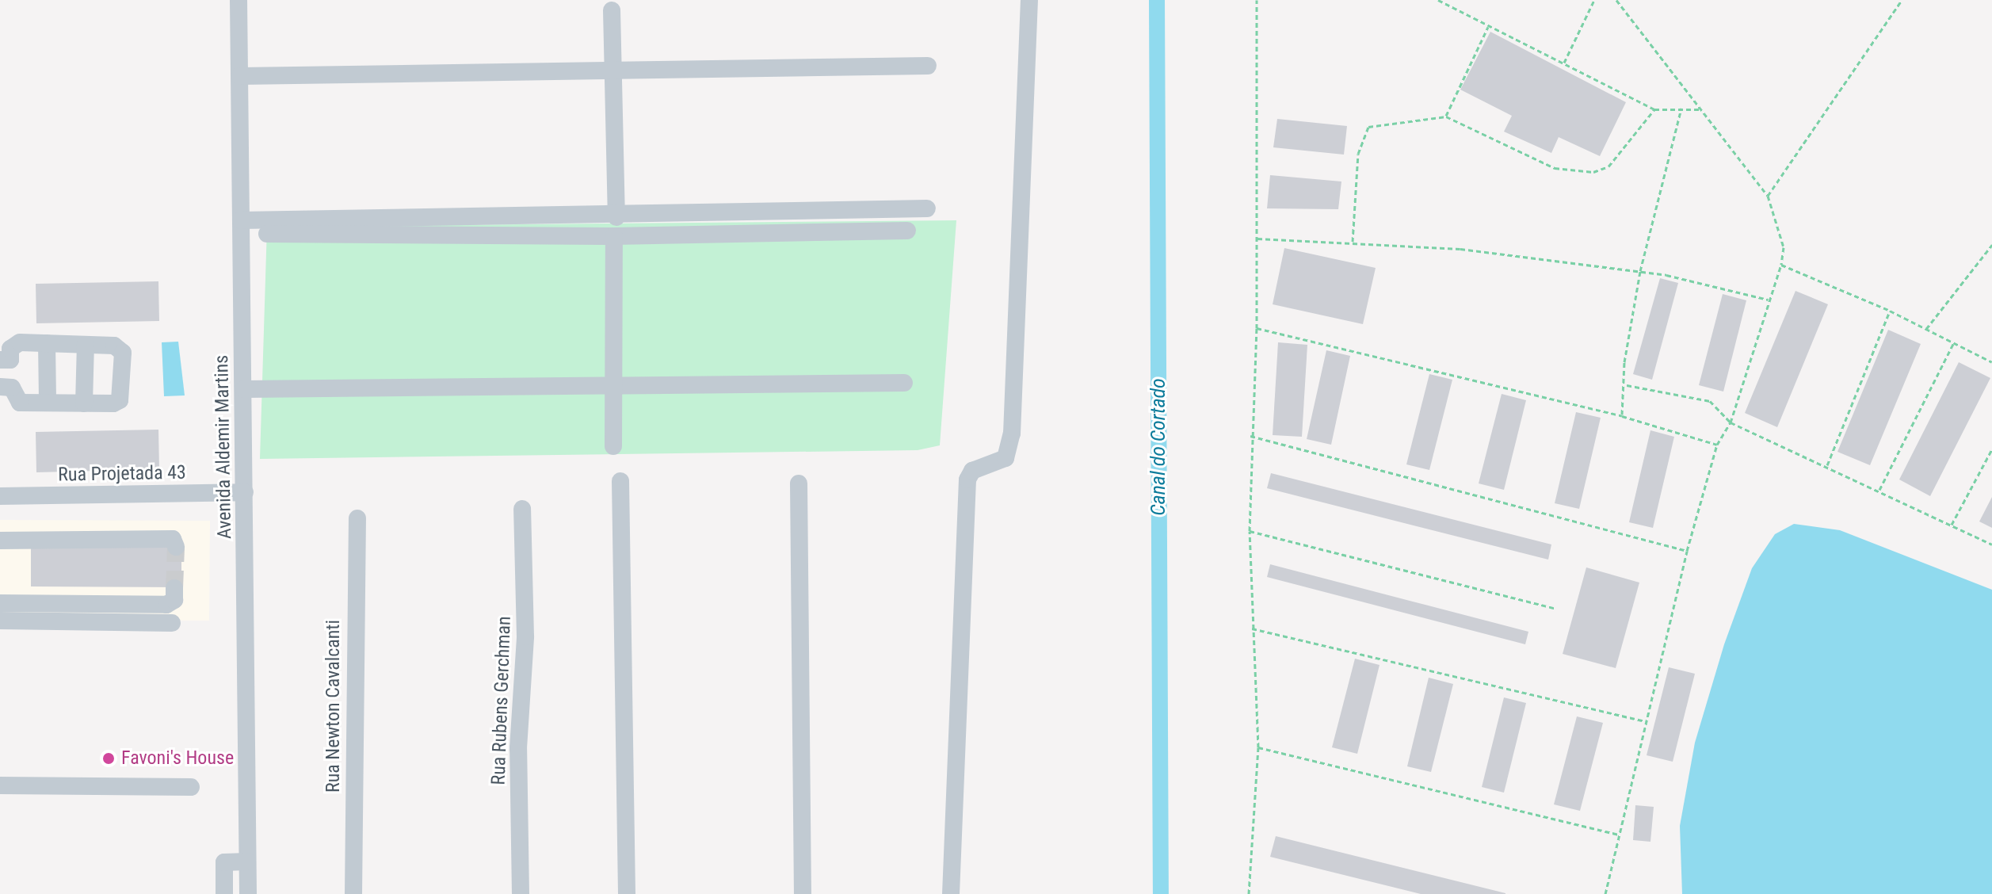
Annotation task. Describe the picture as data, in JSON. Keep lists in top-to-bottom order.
{
  "streets": {
    "street": [
      "Avenida Aldemir Martins",
      "Rua Projetada 43",
      "Rua Rubens Gerchman",
      "Rua Newton Cavalcanti"
    ]
  },
  "crossings": [
    ["Avenida Aldemir Martins", "Rua Projetada 43"]
  ],
  "water": ["Canal do Cortado"],
  "places": ["Favoni's House"]
}
